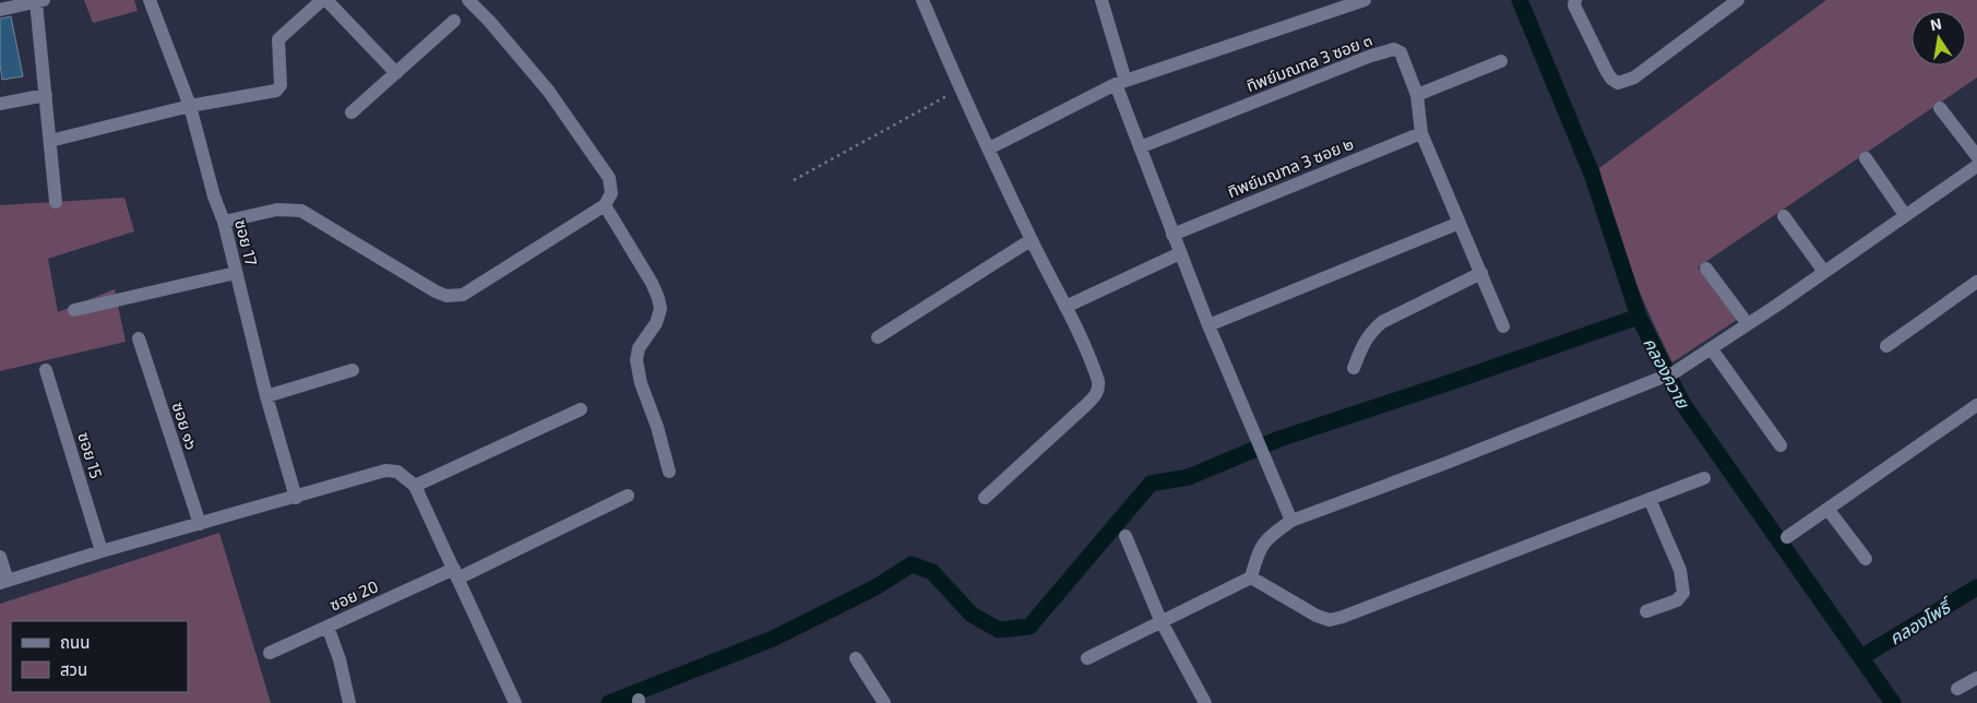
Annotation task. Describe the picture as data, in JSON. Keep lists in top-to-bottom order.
{
  "streets": {
    "street": [
      "ทิพย์มณฑล 3 ซอย ๓",
      "ทิพย์มณฑล 3 ซอย ๒",
      "ซอย 17",
      "ซอย ๑๖",
      "ซอย 15",
      "ซอย 20"
    ]
  },
  "crossings": [
    ["ทิพย์มณฑล 3 ซอย ๓", "ทิพย์มณฑล 3 ซอย ๒"]
  ],
  "water": ["คลองควาย", "คลองโพธิ์"],
  "legend": ["ถนน", "สวน"],
  "north": "top"
}
